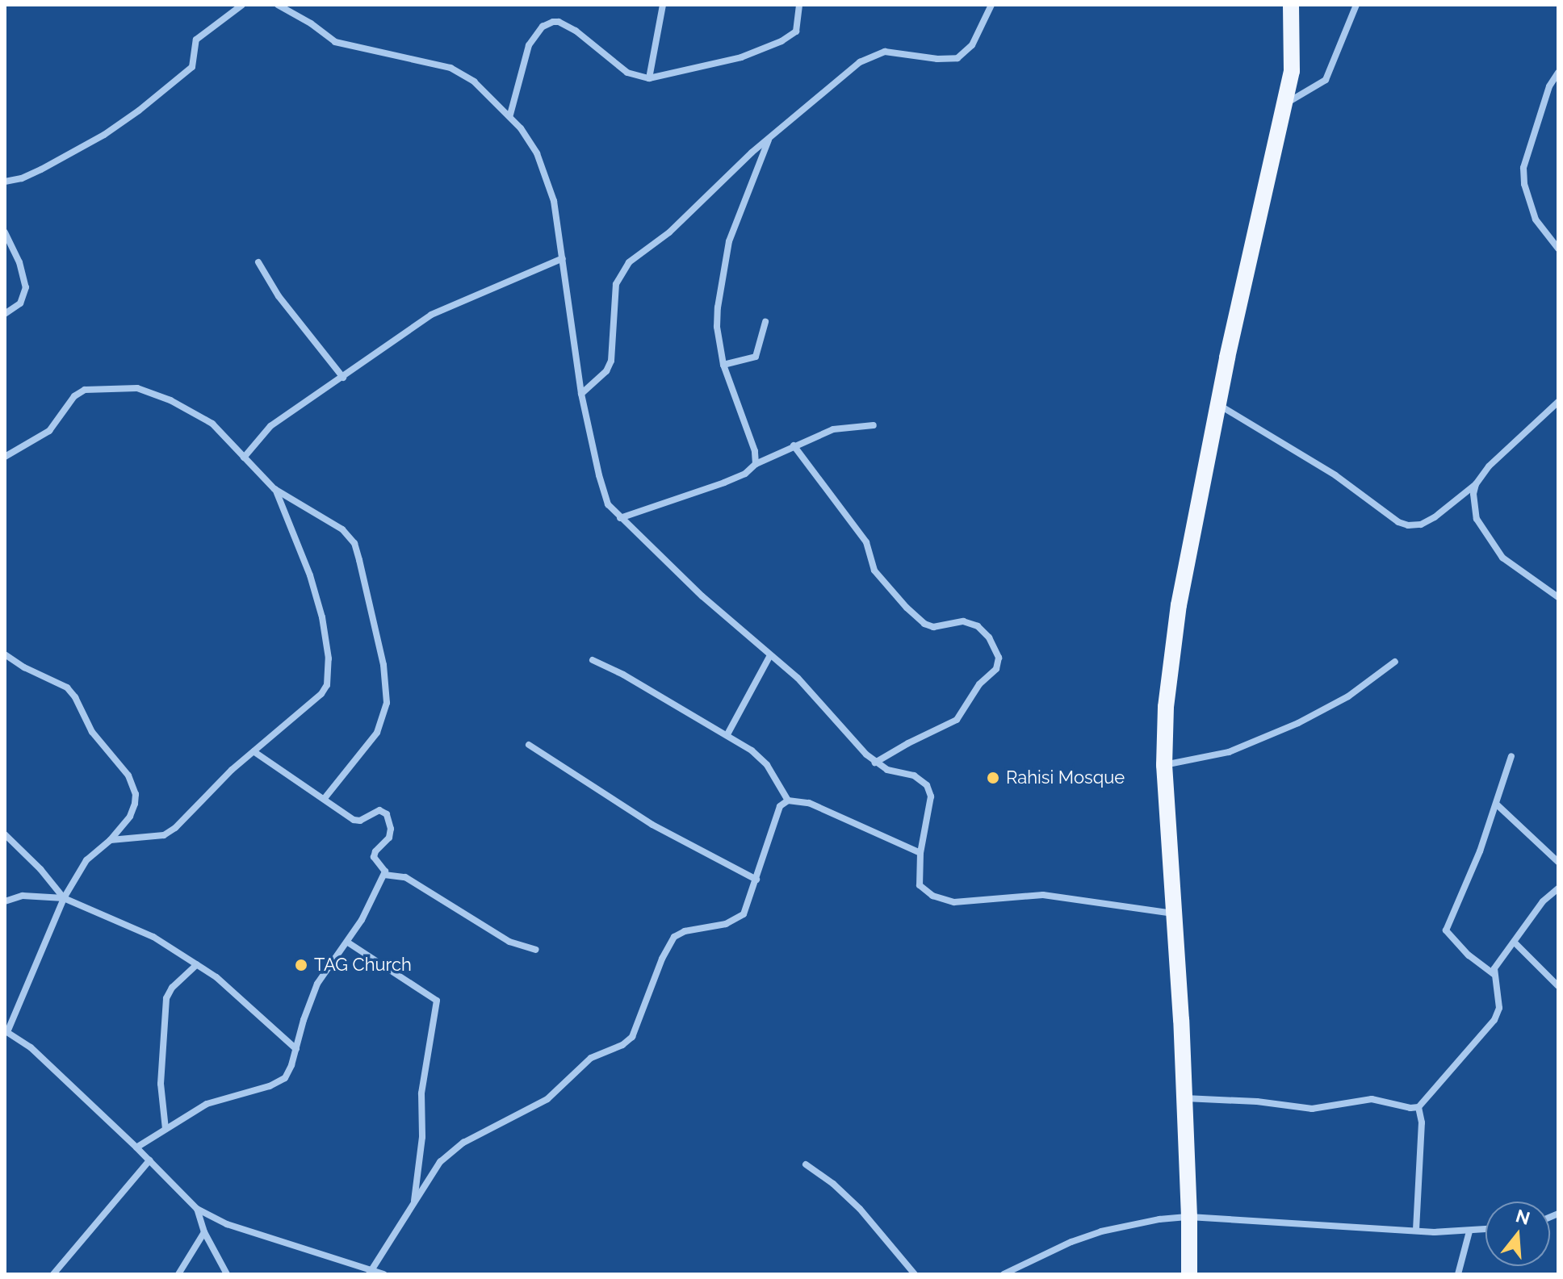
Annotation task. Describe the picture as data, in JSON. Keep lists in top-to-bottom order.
{
  "places": ["Rahisi Mosque", "TAG Church"],
  "north": "top"
}
